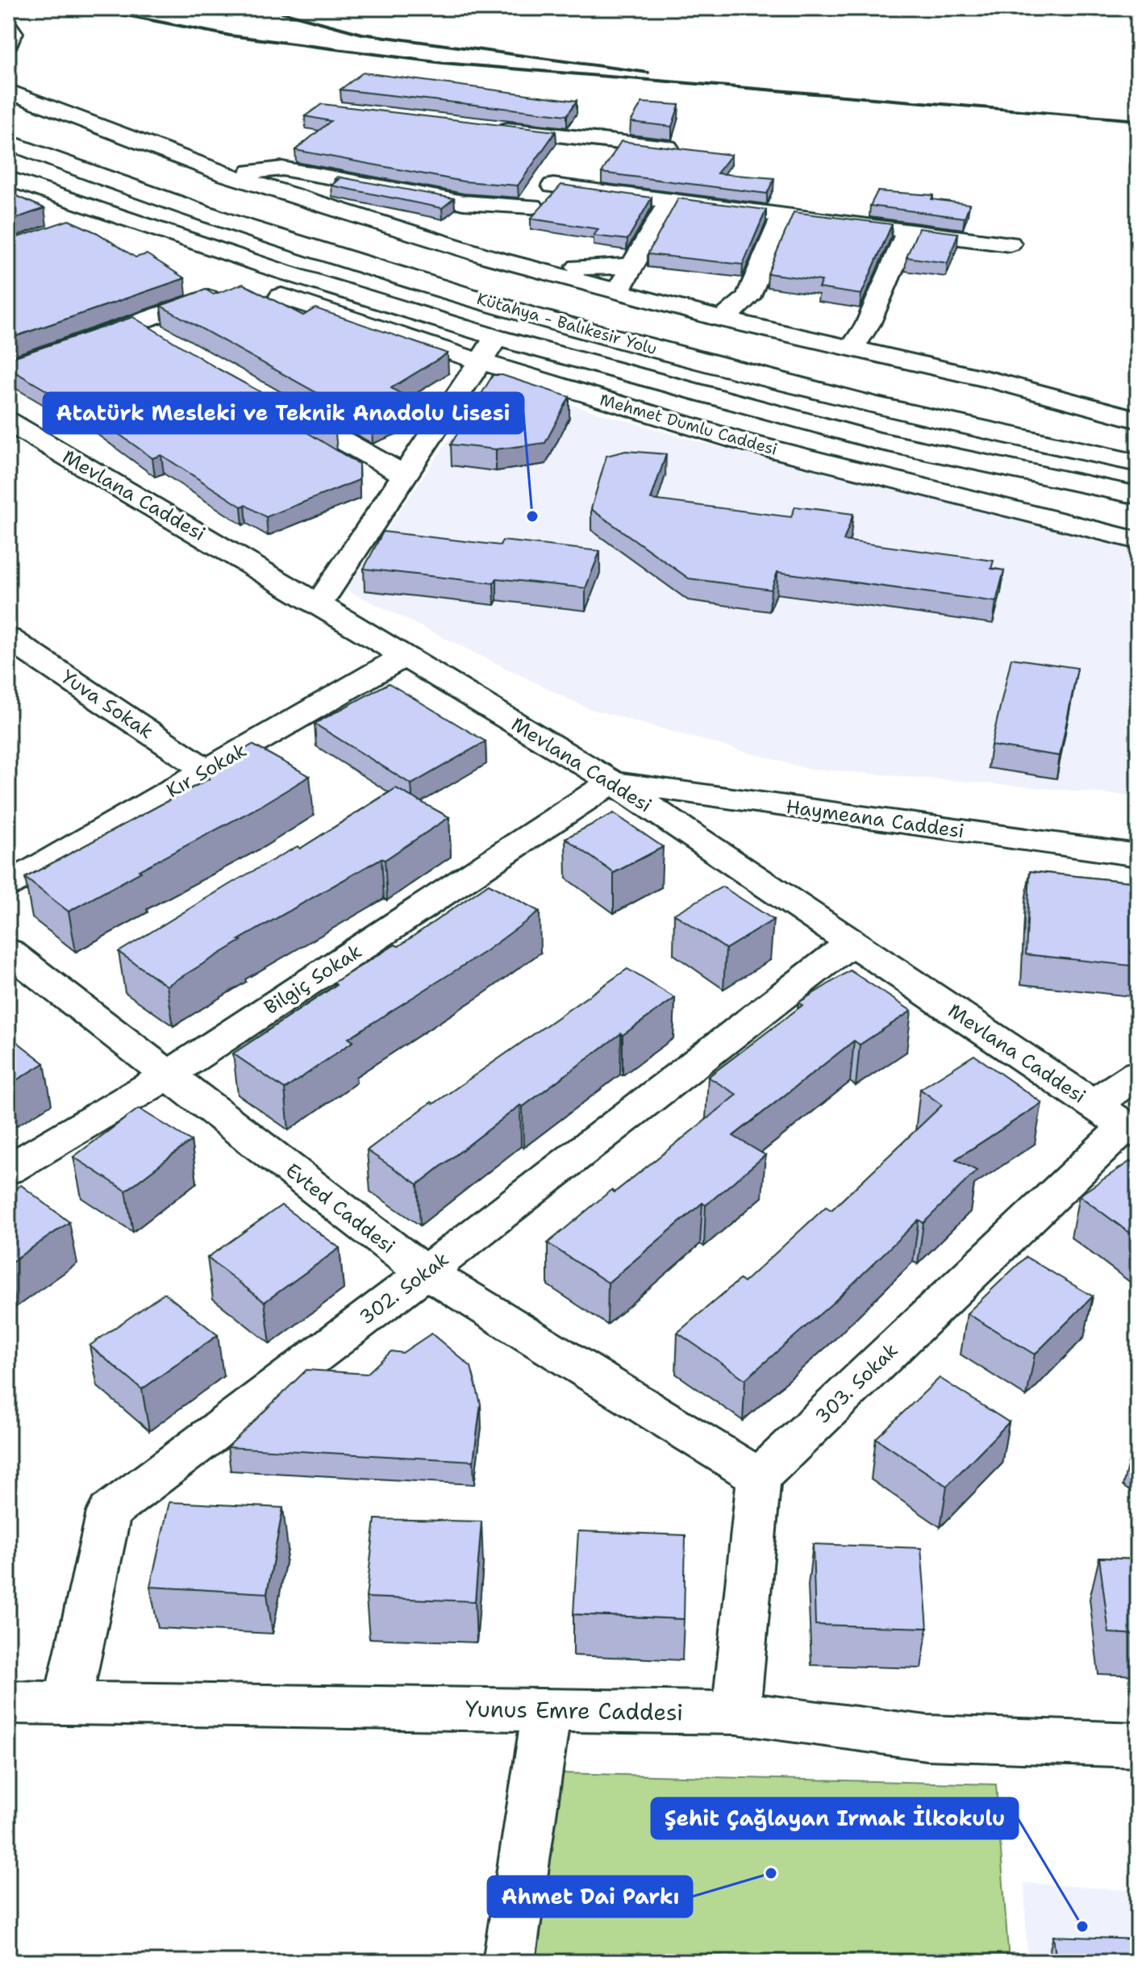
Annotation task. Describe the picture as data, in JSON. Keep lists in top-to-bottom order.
{
  "streets": {
    "main road": [
      "Kütahya - Balıkesir Yolu",
      "Mehmet Dumlu Caddesi",
      "Mevlana Caddesi",
      "Yuva Sokak",
      "Kır Sokak",
      "Haymeana Caddesi",
      "Bilgiç Sokak",
      "Evted Caddesi",
      "302. Sokak",
      "303. Sokak",
      "Yunus Emre Caddesi"
    ]
  },
  "crossings": [
    ["Mevlana Caddesi", "Kır Sokak"],
    ["Mevlana Caddesi", "Haymeana Caddesi"],
    ["Mevlana Caddesi", "Bilgiç Sokak"],
    ["Mevlana Caddesi", "302. Sokak"],
    ["Mevlana Caddesi", "303. Sokak"],
    ["Yuva Sokak", "Kır Sokak"],
    ["Haymeana Caddesi", "Bilgiç Sokak"],
    ["Bilgiç Sokak", "Evted Caddesi"],
    ["Evted Caddesi", "302. Sokak"],
    ["Evted Caddesi", "303. Sokak"],
    ["302. Sokak", "Yunus Emre Caddesi"]
  ],
  "places": ["Atatürk Mesleki ve Teknik Anadolu Lisesi", "Ahmet Dai Parkı", "Şehit Çağlayan Irmak İlkokulu"]
}
